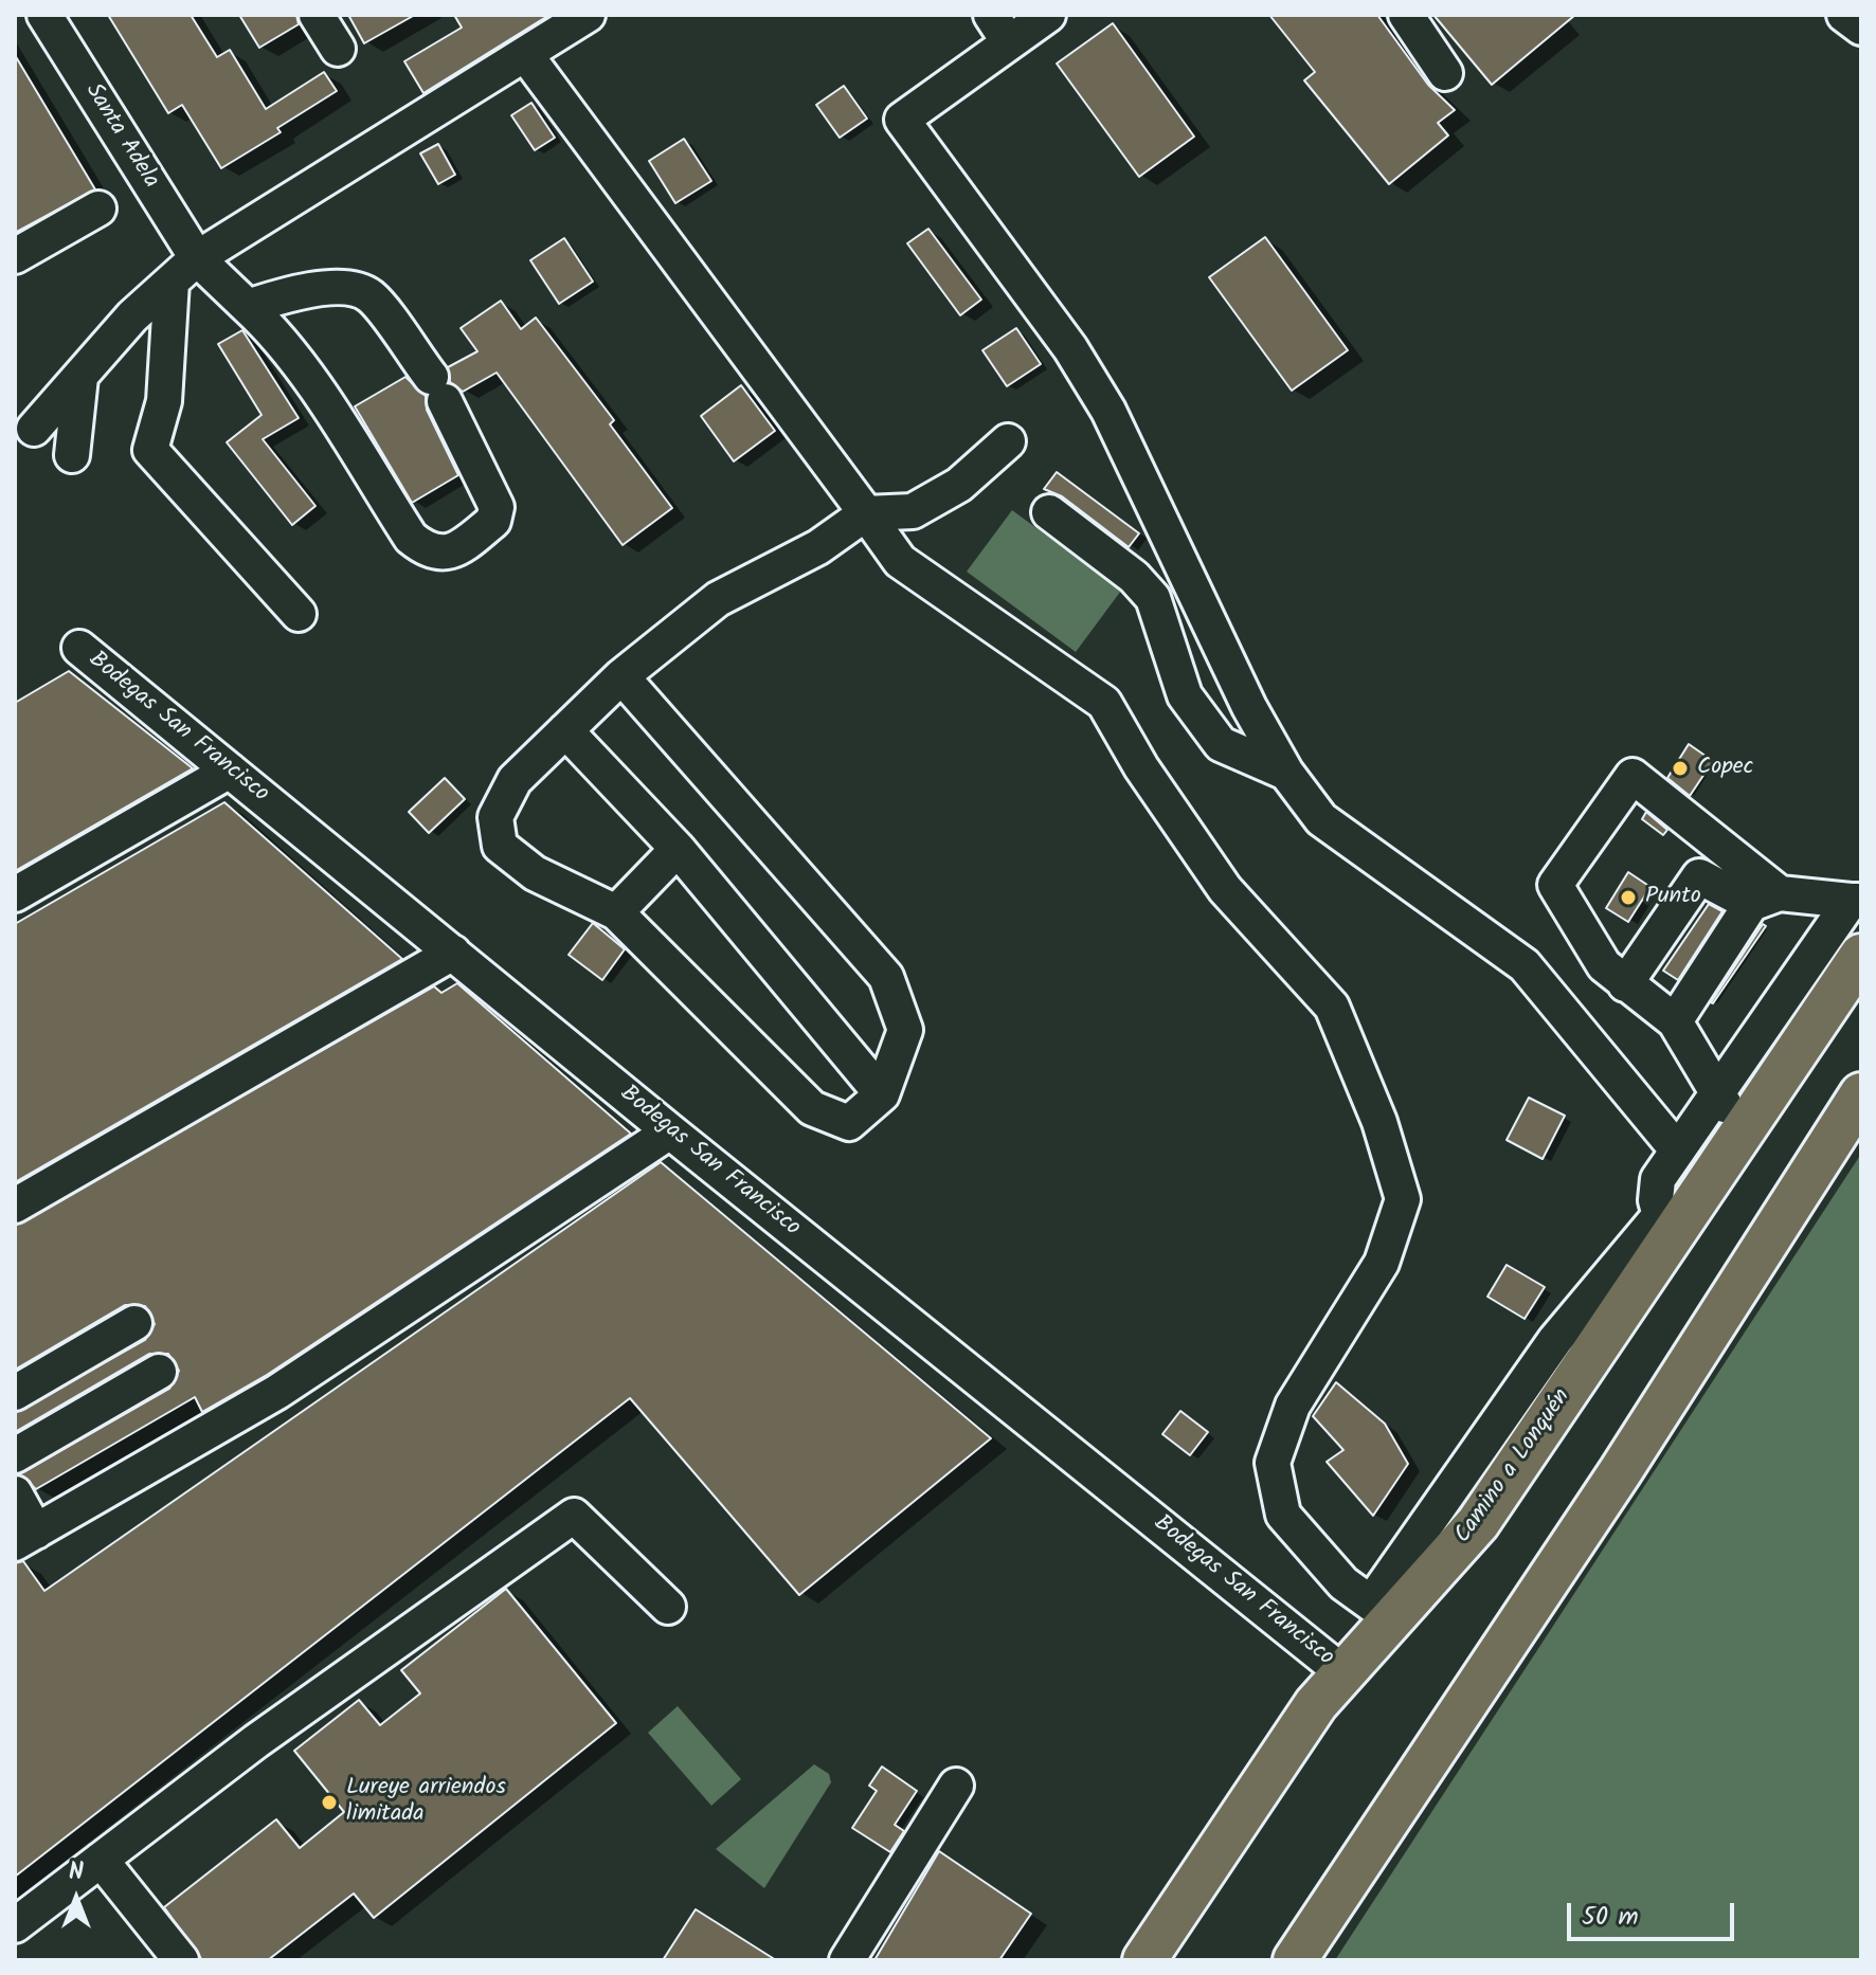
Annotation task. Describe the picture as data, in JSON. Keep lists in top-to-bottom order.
{
  "streets": {
    "main road": ["Camino a Lonquén"],
    "street": ["Santa Adela", "Bodegas San Francisco"]
  },
  "crossings": [
    ["Bodegas San Francisco", "Camino a Lonquén"]
  ],
  "places": ["Copec", "Punto", "Lureye arriendos limitada"],
  "scale_bar": "50 m",
  "north": "top"
}
